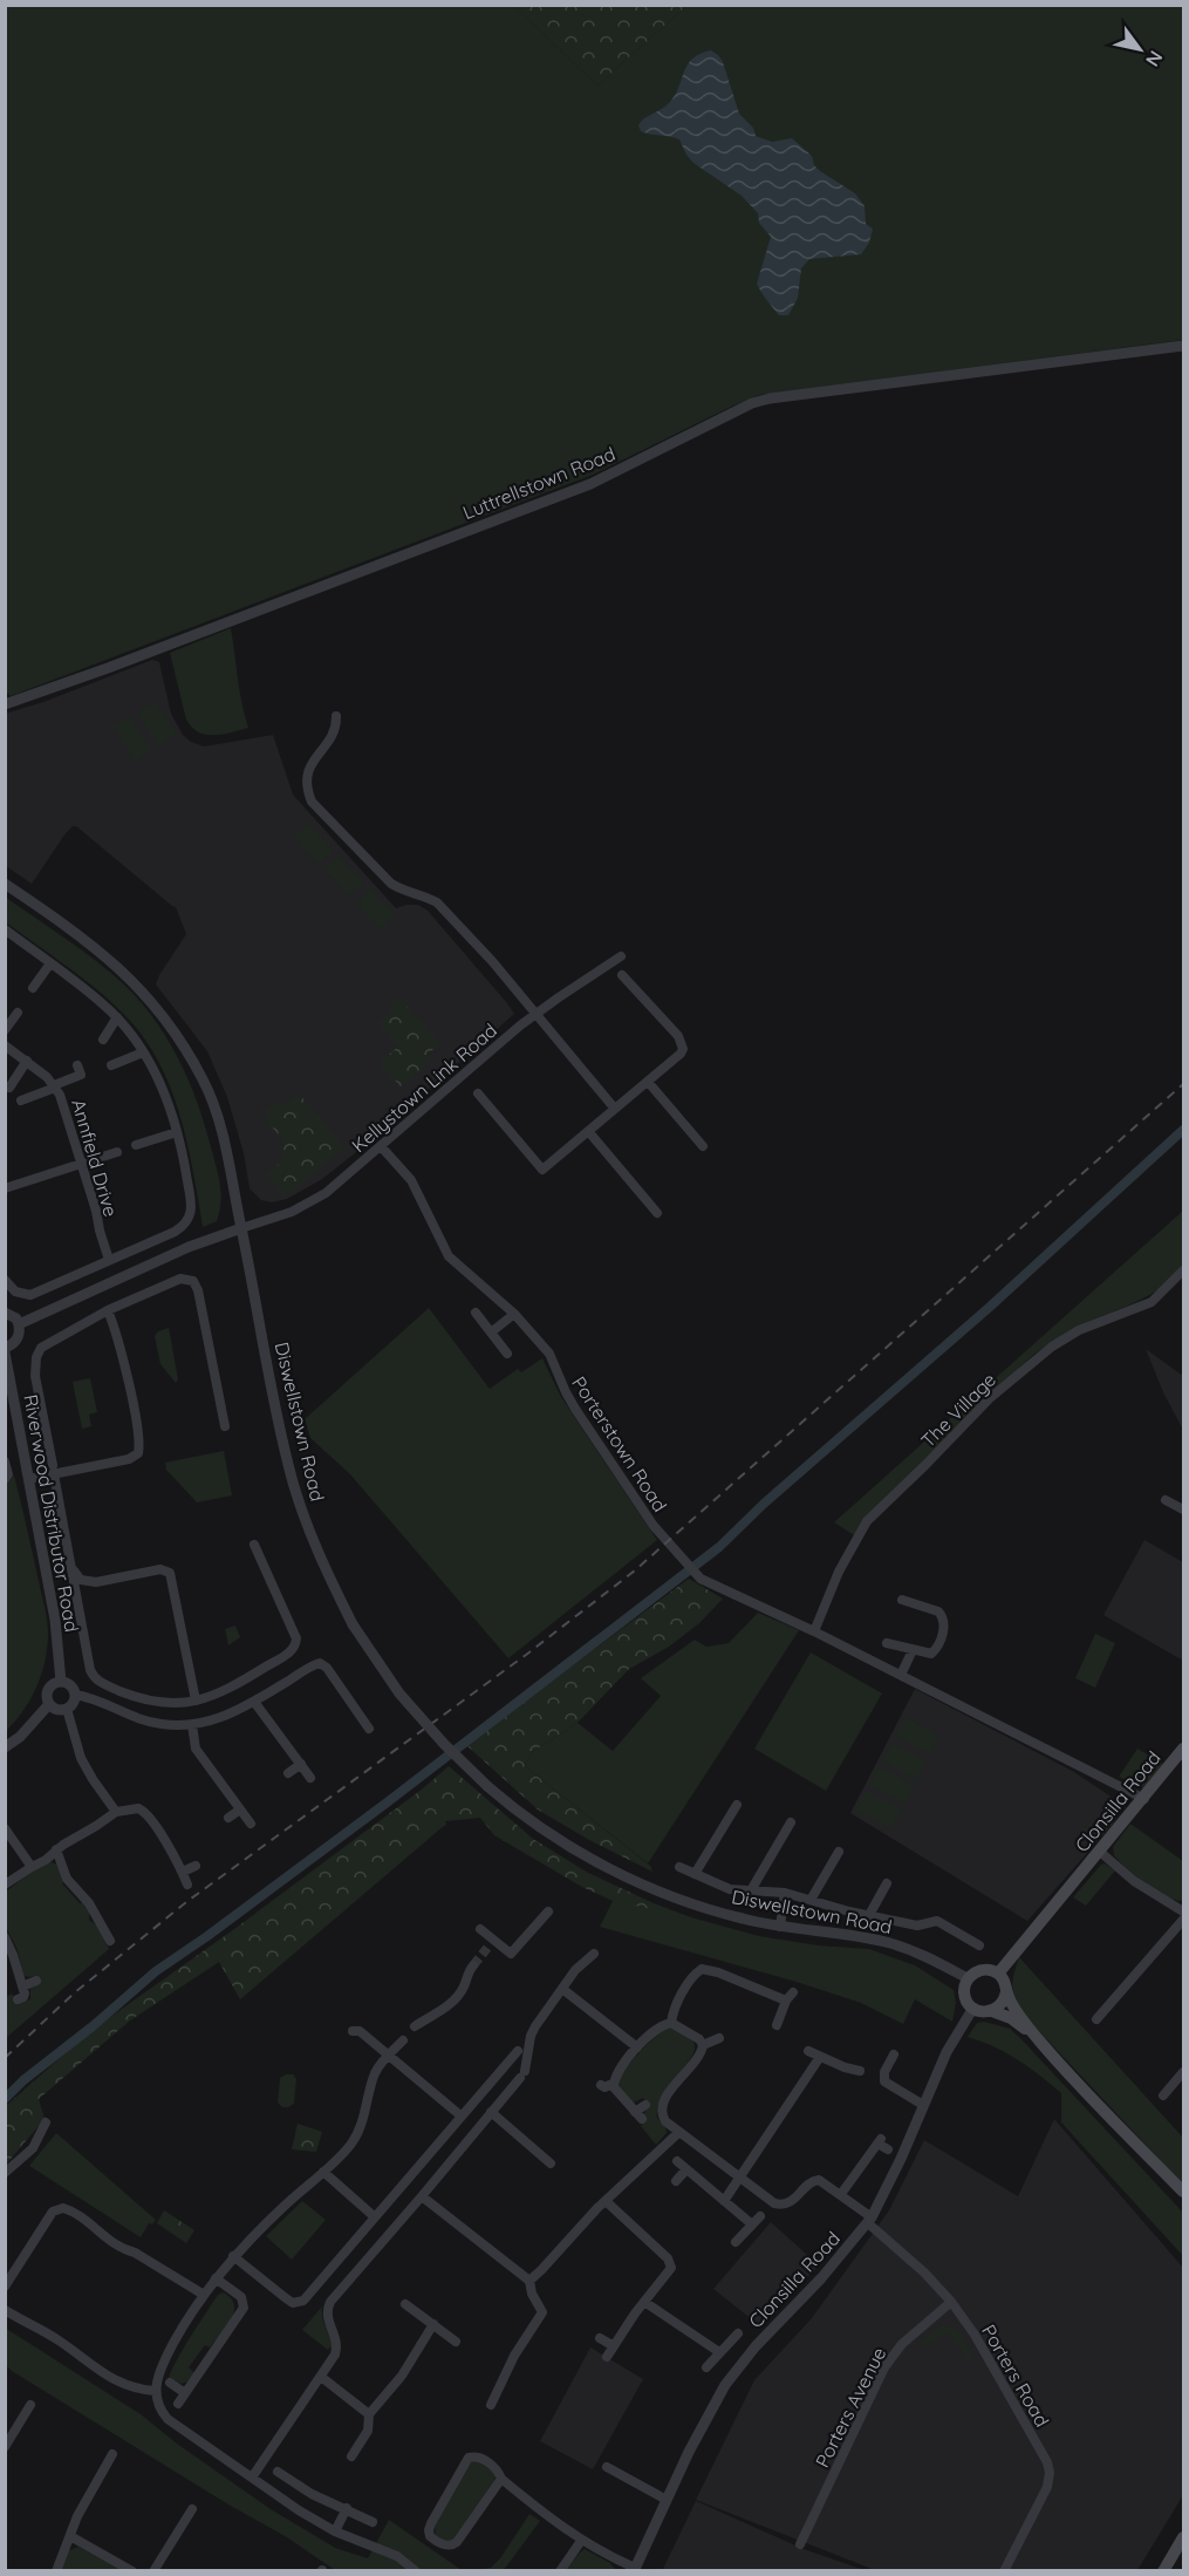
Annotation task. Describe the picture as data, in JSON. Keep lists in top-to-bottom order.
{
  "streets": {
    "main road": ["Clonsilla Road"],
    "street": [
      "Luttrellstown Road",
      "Kellystown Link Road",
      "Annfield Drive",
      "The Village",
      "Diswellstown Road",
      "Porterstown Road",
      "Riverwood Distributor Road",
      "Porters Road",
      "Porters Avenue"
    ]
  },
  "crossings": [
    ["Kellystown Link Road", "Diswellstown Road"],
    ["Kellystown Link Road", "Porterstown Road"],
    ["The Village", "Porterstown Road"],
    ["Diswellstown Road", "Clonsilla Road"],
    ["Clonsilla Road", "Porters Road"],
    ["Porters Road", "Porters Avenue"]
  ],
  "north": "bottom right"
}
